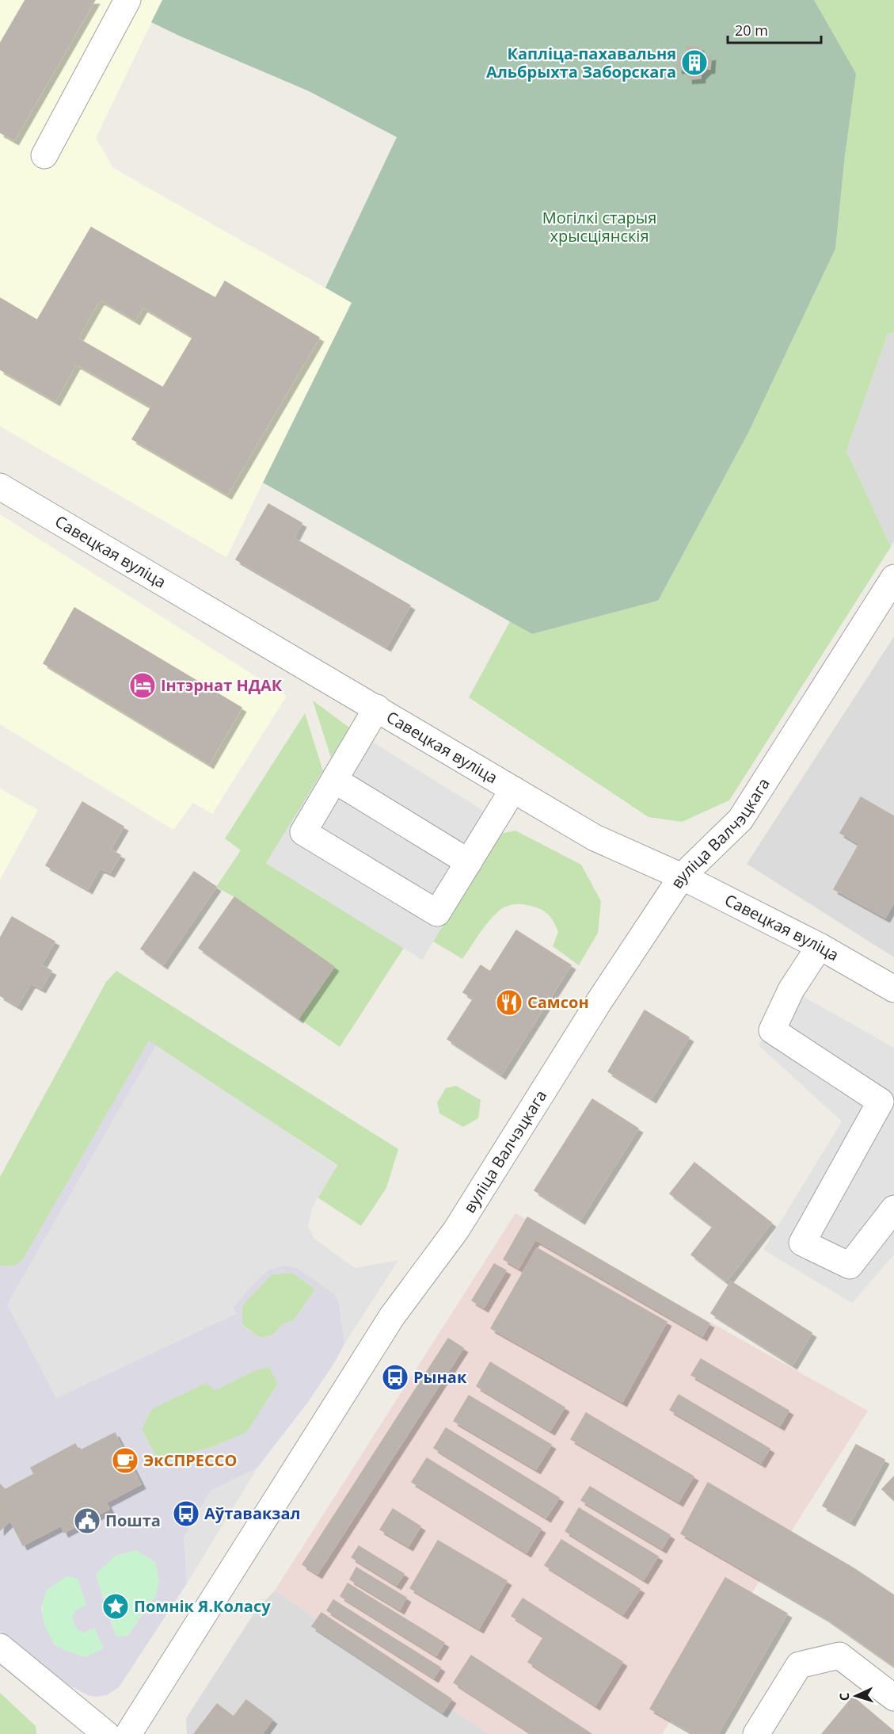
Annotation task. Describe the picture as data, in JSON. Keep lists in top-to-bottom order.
{
  "streets": {
    "street": ["Савецкая вуліца", "вуліца Валчэцкага"]
  },
  "crossings": [
    ["Савецкая вуліца", "вуліца Валчэцкага"]
  ],
  "parks": ["Могілкі старыя хрысціянскія"],
  "places": {
    "building": ["Капліца-пахавальня Альбрыхта Заборскага"],
    "hotel": ["Інтэрнат НДАК"],
    "restaurant": ["Самсон"],
    "bus stop": ["Рынак", "Аўтавакзал"],
    "cafe": ["ЭкСПРЕССО"],
    "public building": ["Пошта"],
    "place": ["Помнік Я.Коласу"]
  },
  "scale_bar": "20 m",
  "north": "left"
}
